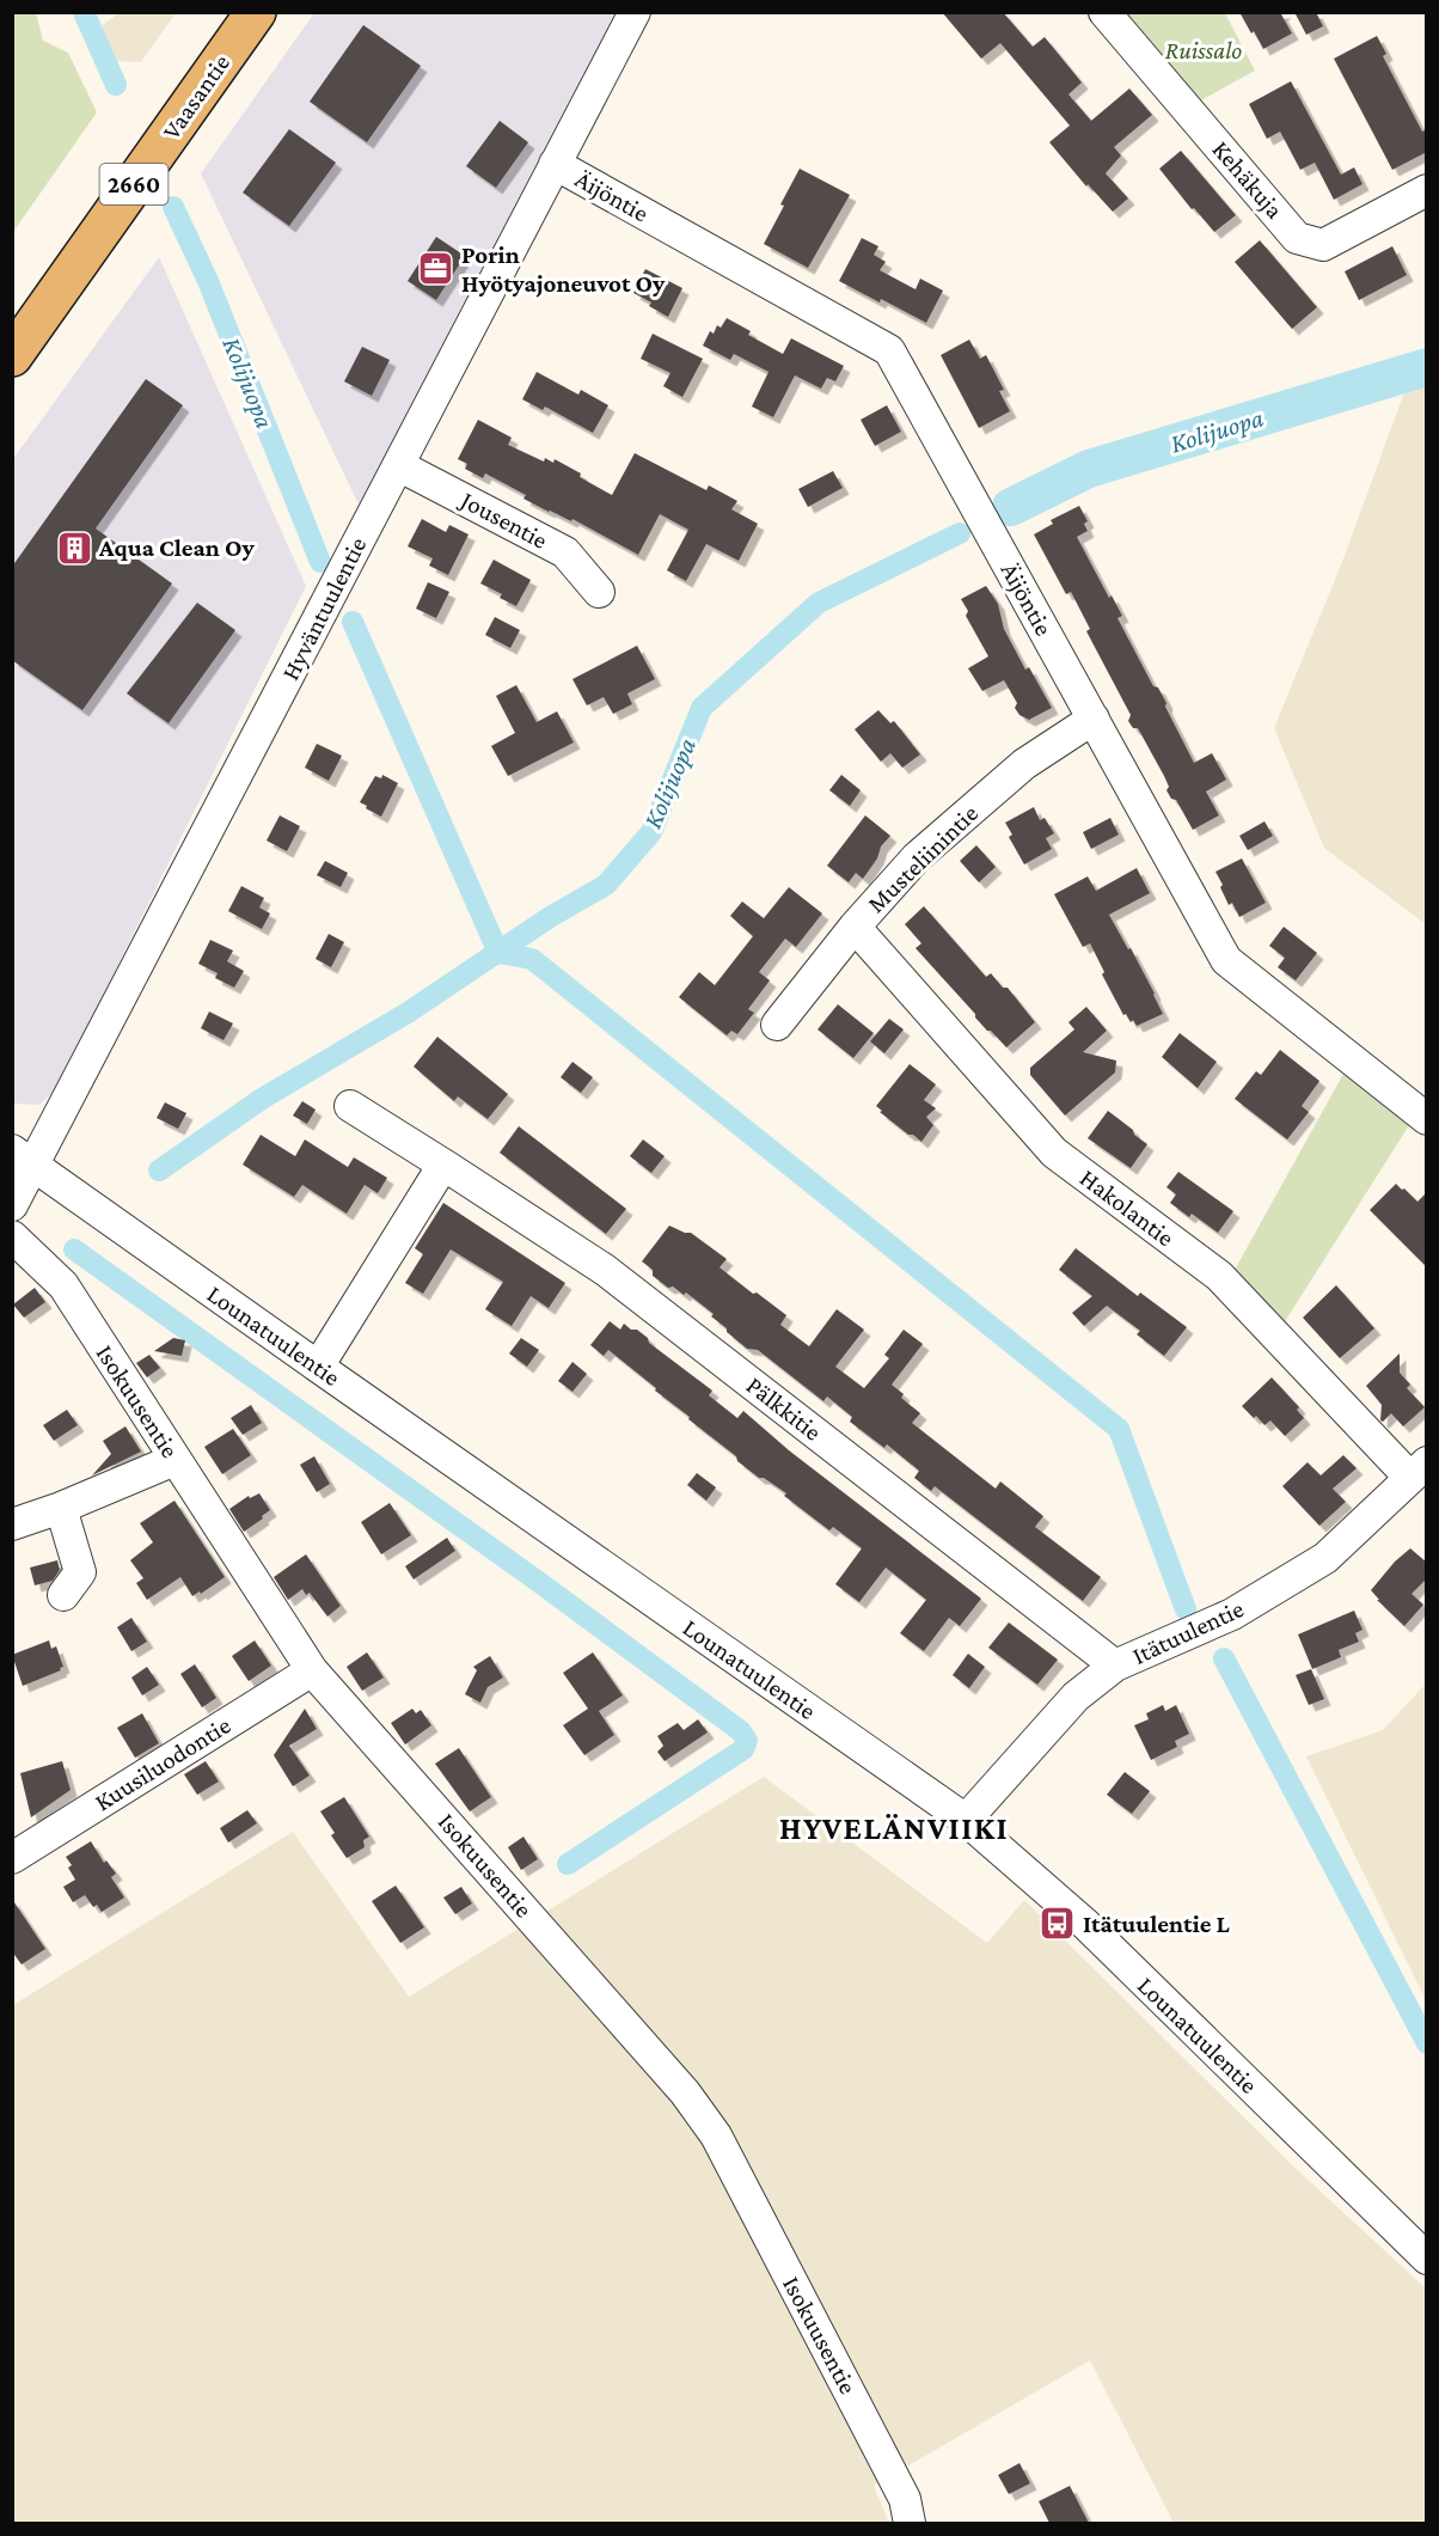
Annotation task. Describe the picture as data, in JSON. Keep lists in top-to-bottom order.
{
  "streets": {
    "main road": ["Vaasantie", "2660"],
    "street": [
      "Kehäkuja",
      "Äijöntie",
      "Jousentie",
      "Hyväntuulentie",
      "Musteliinintie",
      "Hakolantie",
      "Lounatuulentie",
      "Isokuusentie",
      "Pälkkitie",
      "Itätuulentie",
      "Kuusiluodontie"
    ]
  },
  "crossings": [
    ["Äijöntie", "Hyväntuulentie"],
    ["Äijöntie", "Musteliinintie"],
    ["Jousentie", "Hyväntuulentie"],
    ["Hyväntuulentie", "Lounatuulentie"],
    ["Musteliinintie", "Hakolantie"],
    ["Hakolantie", "Itätuulentie"],
    ["Lounatuulentie", "Itätuulentie"],
    ["Isokuusentie", "Kuusiluodontie"],
    ["Pälkkitie", "Itätuulentie"]
  ],
  "districts": ["HYVELÄNVIIKI"],
  "water": ["Kolijuopa"],
  "parks": ["Ruissalo"],
  "places": {
    "office": ["Porin Hyötyajoneuvot Oy"],
    "building": ["Aqua Clean Oy"],
    "bus stop": ["Itätuulentie L"]
  }
}
